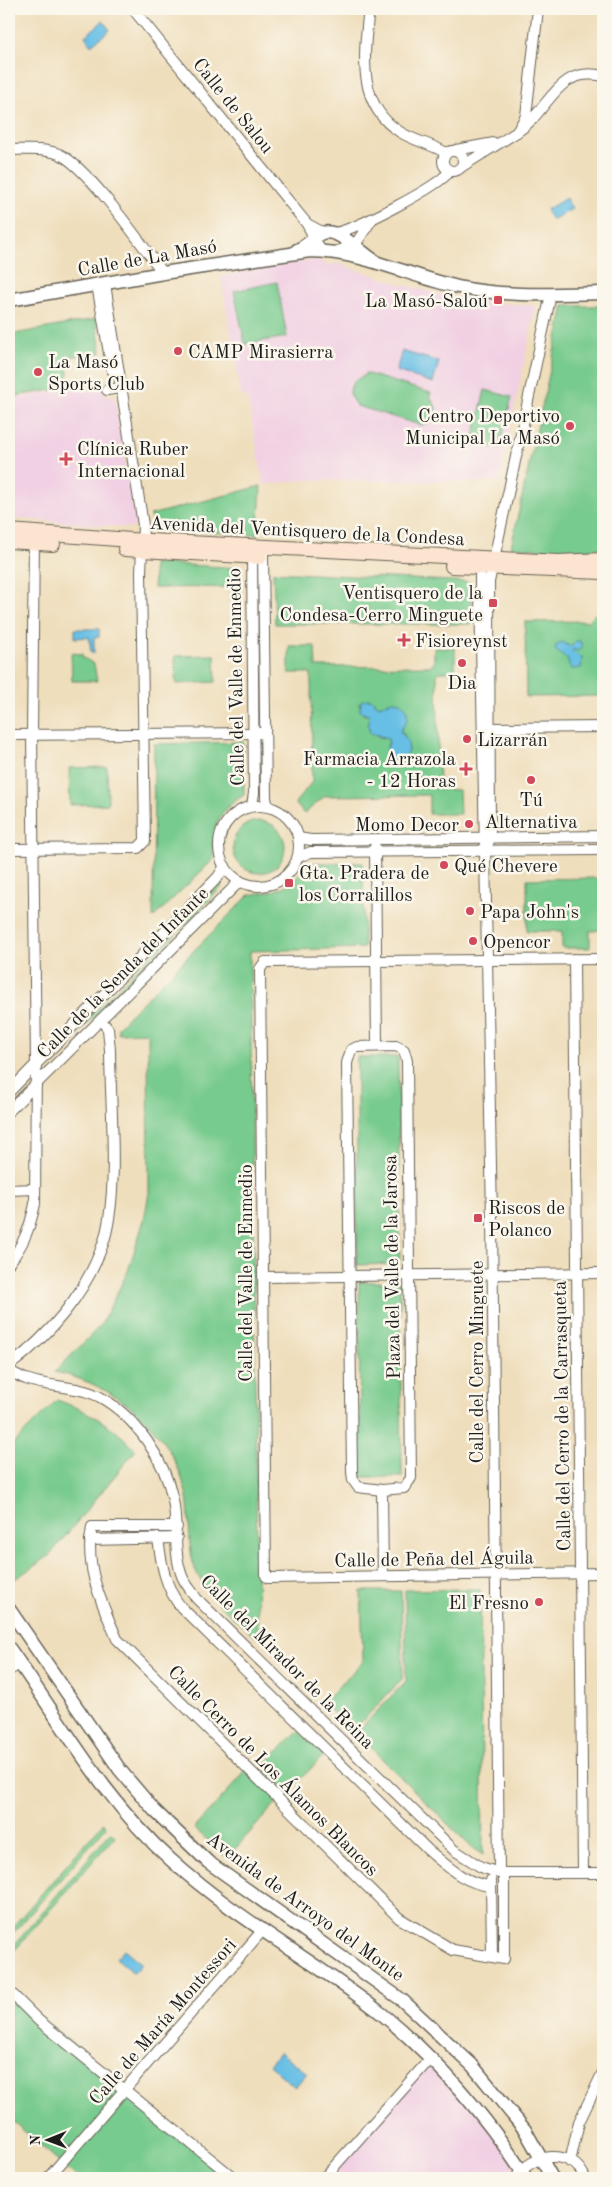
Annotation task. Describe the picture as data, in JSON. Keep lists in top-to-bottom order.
{
  "streets": {
    "main road": ["Avenida del Ventisquero de la Condesa"],
    "street": [
      "Calle de Salou",
      "Calle de La Masó",
      "Calle del Valle de Enmedio",
      "Calle de la Senda del Infante",
      "Plaza del Valle de la Jarosa",
      "Calle del Cerro Minguete",
      "Calle del Cerro de la Carrasqueta",
      "Calle de Peña del Águila",
      "Calle del Mirador de la Reina",
      "Calle Cerro de Los Álamos Blancos",
      "Avenida de Arroyo del Monte",
      "Calle de María Montessori"
    ]
  },
  "crossings": [
    ["Calle de Salou", "Calle de La Masó"],
    ["Calle de La Masó", "Calle del Cerro Minguete"],
    ["Avenida del Ventisquero de la Condesa", "Calle del Valle de Enmedio"],
    ["Avenida del Ventisquero de la Condesa", "Calle del Cerro Minguete"],
    ["Calle del Valle de Enmedio", "Calle de la Senda del Infante"],
    ["Calle del Valle de Enmedio", "Calle de Peña del Águila"],
    ["Calle del Cerro Minguete", "Calle de Peña del Águila"],
    ["Calle del Cerro Minguete", "Calle del Mirador de la Reina"],
    ["Calle del Cerro Minguete", "Calle Cerro de Los Álamos Blancos"],
    ["Calle del Cerro de la Carrasqueta", "Calle de Peña del Águila"],
    ["Calle del Cerro de la Carrasqueta", "Calle del Mirador de la Reina"]
  ],
  "places": {
    "transit": [
      "La Masó-Saloú",
      "Ventisquero de la Condesa-Cerro Minguete",
      "Gta. Pradera de los Corralillos",
      "Riscos de Polanco"
    ],
    "other": [
      "CAMP Mirasierra",
      "La Masó Sports Club",
      "Centro Deportivo Municipal La Masó",
      "Dia",
      "Lizarrán",
      "Tú Alternativa",
      "Momo Decor",
      "Qué Chevere",
      "Papa John's",
      "Opencor",
      "El Fresno"
    ],
    "health": ["Clínica Ruber Internacional", "Fisioreynst", "Farmacia Arrazola - 12 Horas"]
  },
  "north": "left"
}
